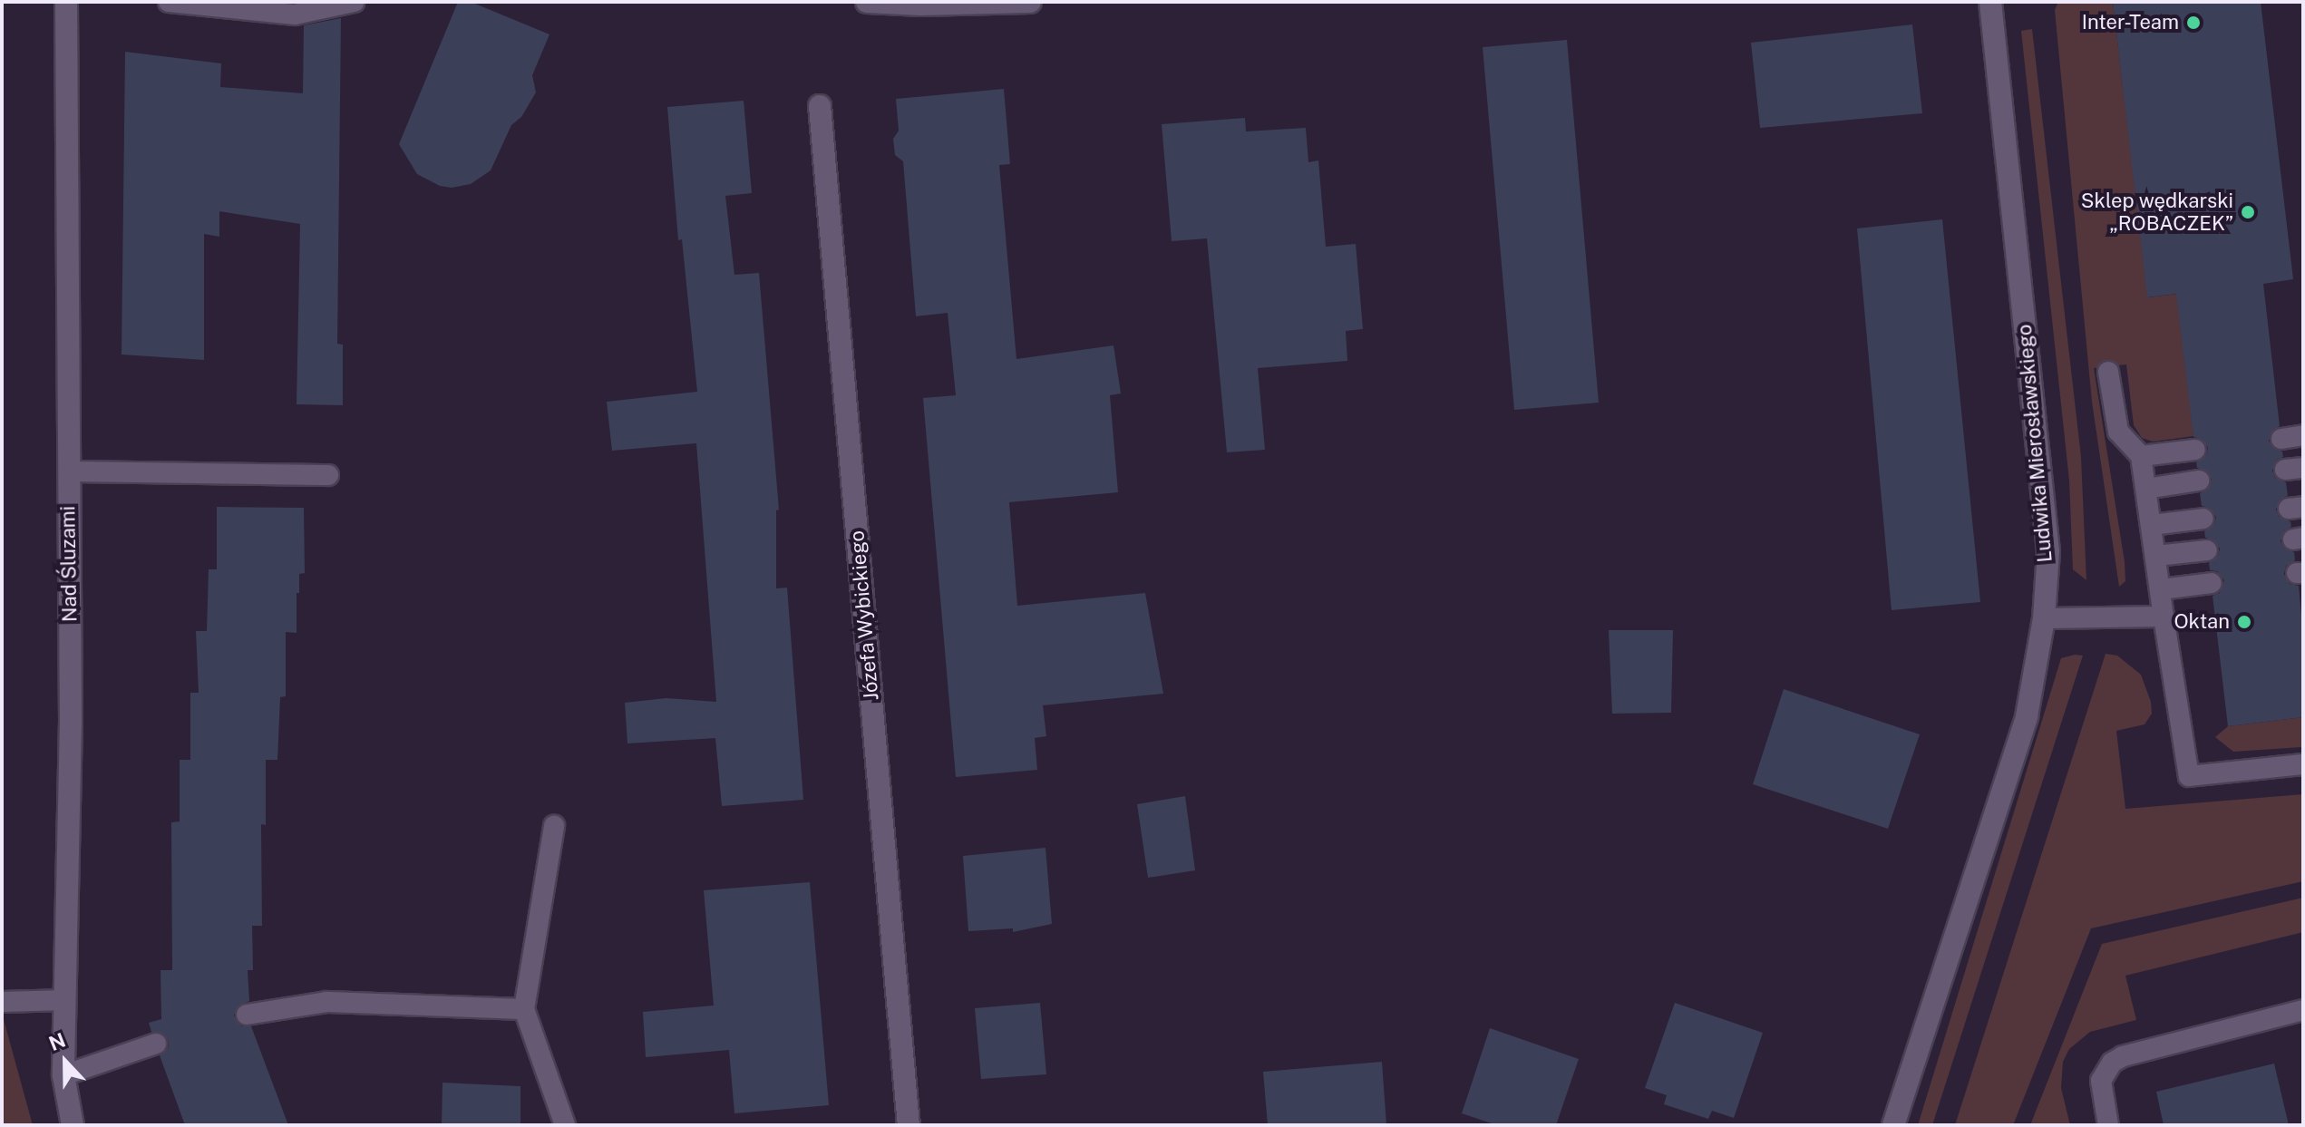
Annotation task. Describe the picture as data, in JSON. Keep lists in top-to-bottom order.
{
  "streets": {
    "street": ["Ludwika Mierosławskiego", "Nad Śluzami", "Józefa Wybickiego"]
  },
  "places": ["Inter-Team", "Sklep wędkarski „ROBACZEK”", "Oktan"],
  "north": "top"
}
